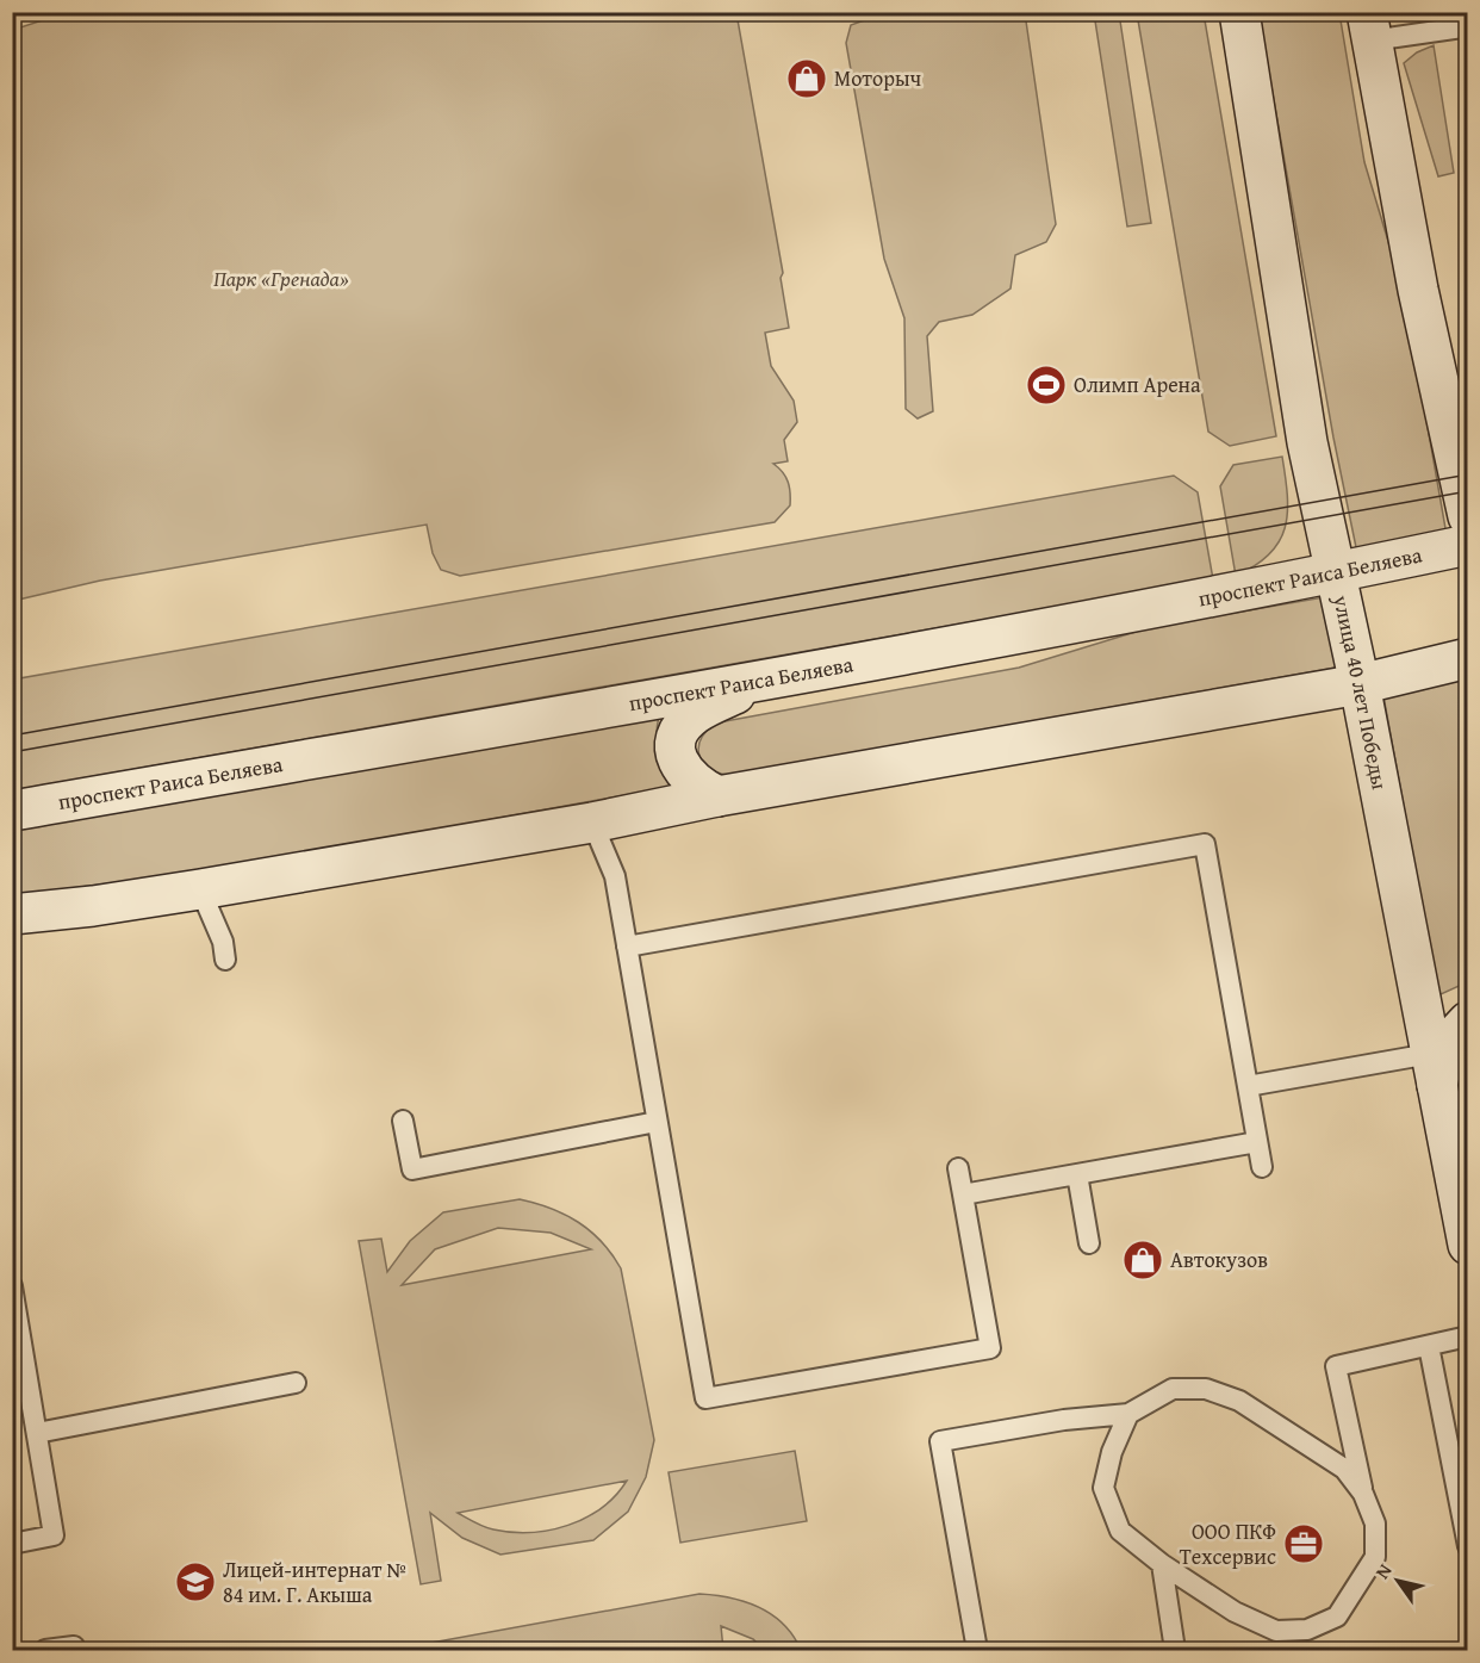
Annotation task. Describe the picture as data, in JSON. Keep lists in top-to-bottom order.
{
  "streets": {
    "street": ["проспект Раиса Беляева", "улица 40 лет Победы"]
  },
  "crossings": [
    ["проспект Раиса Беляева", "улица 40 лет Победы"]
  ],
  "parks": ["Парк «Гренада»"],
  "places": {
    "shop": ["Моторыч", "Автокузов"],
    "sports": ["Олимп Арена"],
    "office": ["ООО ПКФ Техсервис"],
    "school or university": ["Лицей-интернат № 84 им. Г. Акыша"]
  },
  "north": "top left"
}
